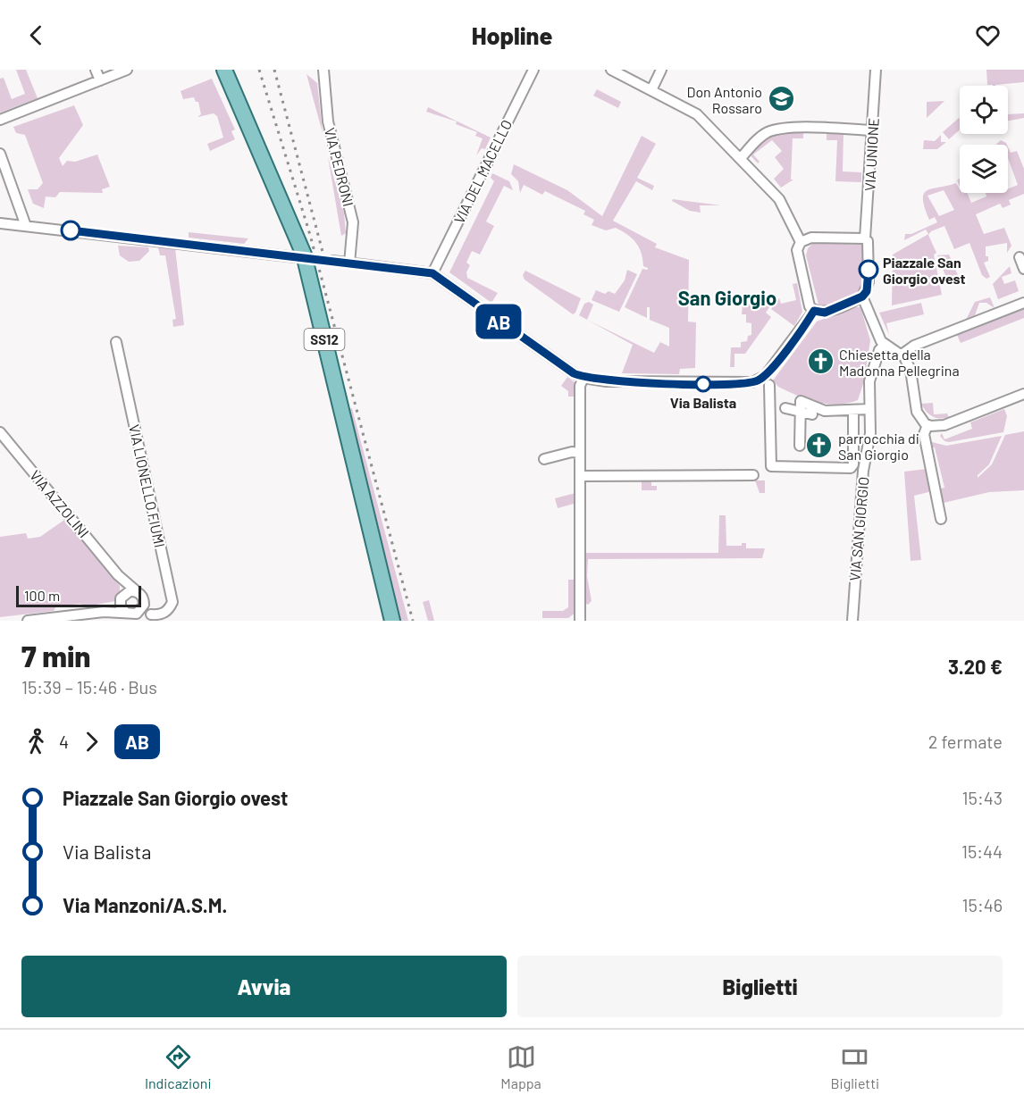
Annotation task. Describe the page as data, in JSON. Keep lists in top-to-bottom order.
{
  "streets": {
    "main road": ["SS12"],
    "street": [
      "VIA UNIONE",
      "VIA PEDRONI",
      "VIA DEL MACELLO",
      "VIA LIONELLO FIUMI",
      "VIA AZZOLINI",
      "VIA SAN GIORGIO"
    ]
  },
  "districts": ["San Giorgio"],
  "places": {
    "school or university": ["Don Antonio Rossaro"],
    "other": ["Piazzale San Giorgio ovest", "Via Balista"],
    "church": ["Chiesetta della Madonna Pellegrina", "parrocchia di San Giorgio"]
  },
  "lines": ["bus line AB"],
  "scale_bar": "100 m",
  "page": {
    "header": "Hopline",
    "on_map": "AB",
    "scale": "100 m",
    "heading": ["7 min", "15:39 – 15:46 · Bus", "3.20 €"],
    "legs": ["4", "AB", "2 fermate"],
    "list": [
      {
        "name": "Piazzale San Giorgio ovest",
        "value": "15:43"
      },
      {
        "name": "Via Balista",
        "value": "15:44"
      },
      {
        "name": "Via Manzoni/A.S.M.",
        "value": "15:46"
      }
    ],
    "buttons": ["Avvia", "Biglietti"],
    "tabs": ["Indicazioni", "Mappa", "Biglietti"]
  }
}
